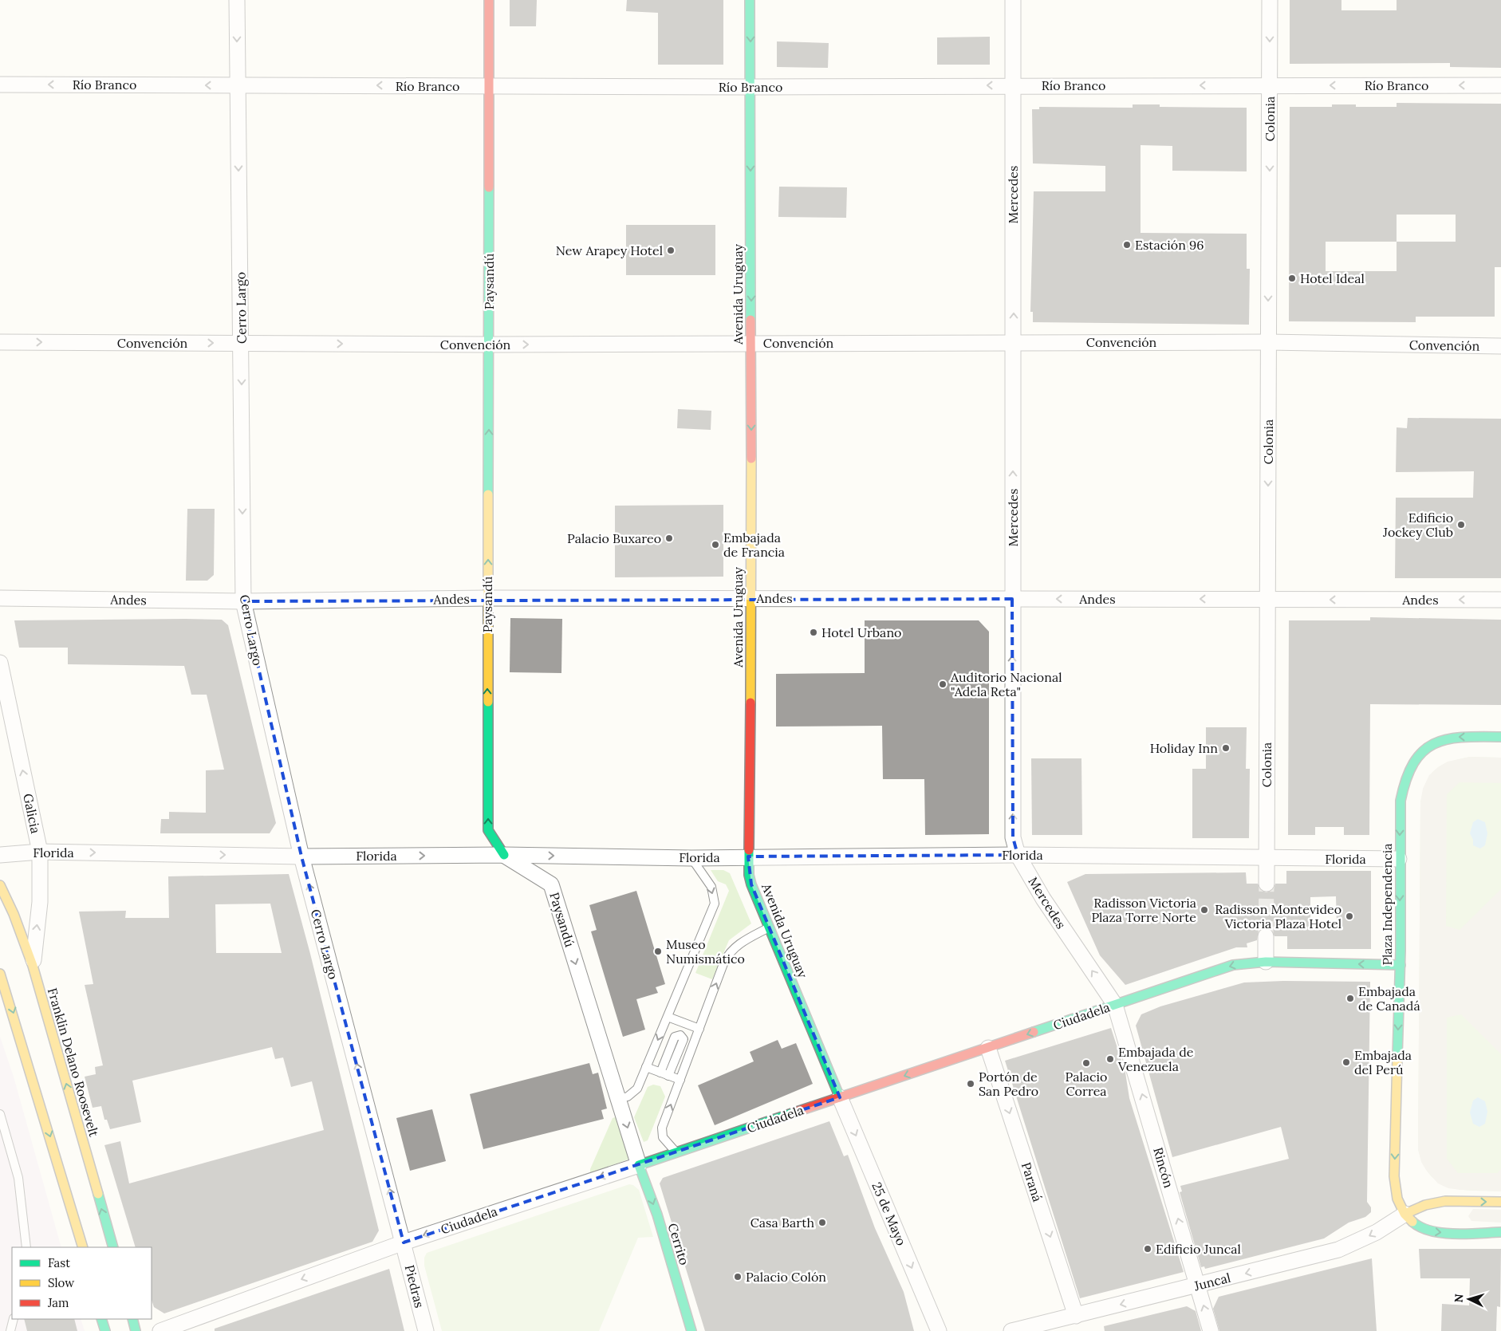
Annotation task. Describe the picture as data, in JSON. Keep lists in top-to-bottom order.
{
  "streets": {
    "street": [
      "Río Branco",
      "Colonia",
      "Mercedes",
      "Paysandú",
      "Avenida Uruguay",
      "Cerro Largo",
      "Convención",
      "Andes",
      "Galicia",
      "Florida",
      "Plaza Independencia",
      "Ciudadela",
      "Franklin Delano Roosevelt",
      "Rincón",
      "Paraná",
      "25 de Mayo",
      "Cerrito",
      "Juncal",
      "Piedras"
    ]
  },
  "crossings": [
    ["Río Branco", "Colonia"],
    ["Río Branco", "Mercedes"],
    ["Río Branco", "Paysandú"],
    ["Río Branco", "Avenida Uruguay"],
    ["Río Branco", "Cerro Largo"],
    ["Colonia", "Convención"],
    ["Colonia", "Andes"],
    ["Colonia", "Florida"],
    ["Mercedes", "Convención"],
    ["Mercedes", "Andes"],
    ["Mercedes", "Florida"],
    ["Mercedes", "Ciudadela"],
    ["Mercedes", "Rincón"],
    ["Paysandú", "Convención"],
    ["Paysandú", "Andes"],
    ["Paysandú", "Florida"],
    ["Paysandú", "Ciudadela"],
    ["Paysandú", "Cerrito"],
    ["Avenida Uruguay", "Convención"],
    ["Avenida Uruguay", "Andes"],
    ["Avenida Uruguay", "Florida"],
    ["Avenida Uruguay", "Ciudadela"],
    ["Avenida Uruguay", "25 de Mayo"],
    ["Cerro Largo", "Convención"],
    ["Cerro Largo", "Andes"],
    ["Cerro Largo", "Florida"],
    ["Cerro Largo", "Ciudadela"],
    ["Cerro Largo", "Piedras"],
    ["Galicia", "Florida"],
    ["Galicia", "Franklin Delano Roosevelt"],
    ["Florida", "Plaza Independencia"],
    ["Plaza Independencia", "Ciudadela"],
    ["Plaza Independencia", "Juncal"],
    ["Ciudadela", "Rincón"],
    ["Ciudadela", "Paraná"],
    ["Ciudadela", "25 de Mayo"],
    ["Ciudadela", "Cerrito"],
    ["Ciudadela", "Piedras"],
    ["Rincón", "Juncal"],
    ["Paraná", "Juncal"]
  ],
  "one_way": [
    "Río Branco",
    "Colonia",
    "Mercedes",
    "Avenida Uruguay",
    "Convención",
    "Galicia",
    "Florida",
    "Plaza Independencia",
    "Ciudadela",
    "Rincón",
    "Paraná",
    "25 de Mayo",
    "Cerrito"
  ],
  "places": [
    "Estación 96",
    "New Arapey Hotel",
    "Hotel Ideal",
    "Edificio Jockey Club",
    "Palacio Buxareo",
    "Embajada de Francia",
    "Hotel Urbano",
    "Auditorio Nacional \"Adela Reta\"",
    "Holiday Inn",
    "Radisson Victoria Plaza Torre Norte",
    "Radisson Montevideo Victoria Plaza Hotel",
    "Museo Numismático",
    "Embajada de Canadá",
    "Embajada de Venezuela",
    "Embajada del Perú",
    "Palacio Correa",
    "Portón de San Pedro",
    "Casa Barth",
    "Edificio Juncal",
    "Palacio Colón"
  ],
  "legend": ["Fast", "Slow", "Jam"],
  "north": "left"
}
